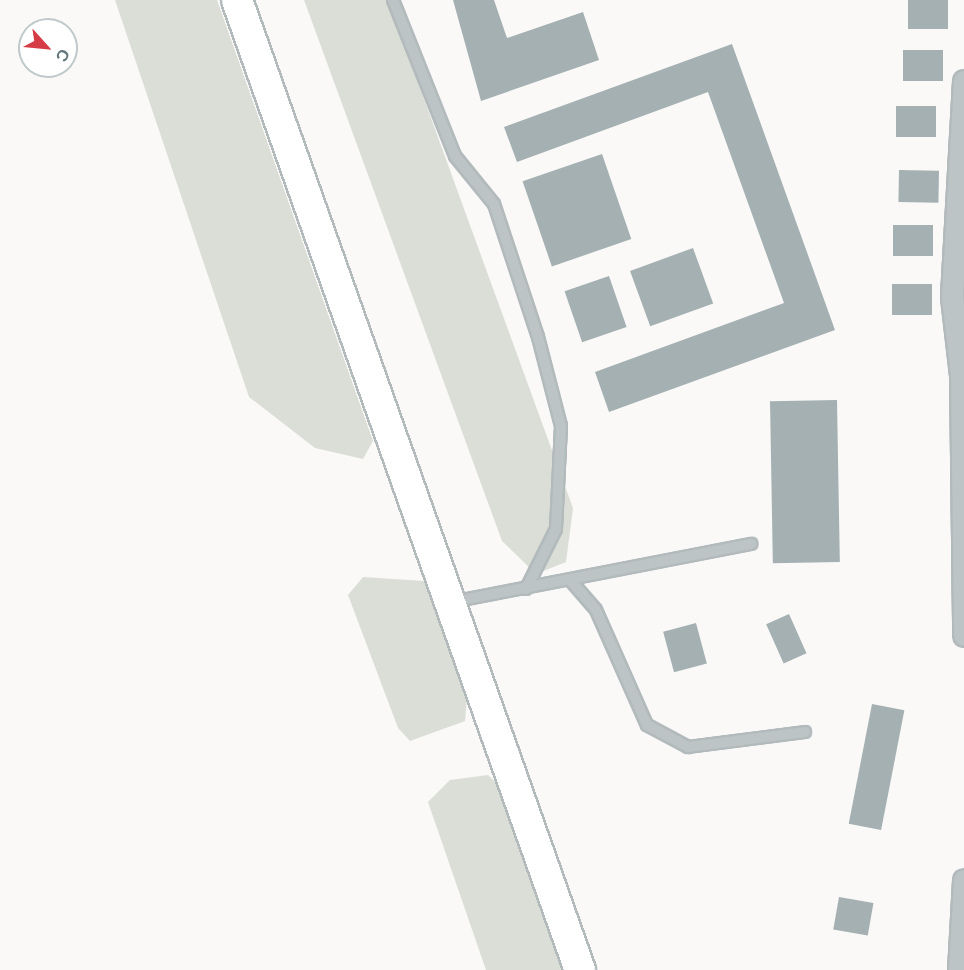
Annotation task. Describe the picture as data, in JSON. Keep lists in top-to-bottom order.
{
  "north": "bottom right"
}
